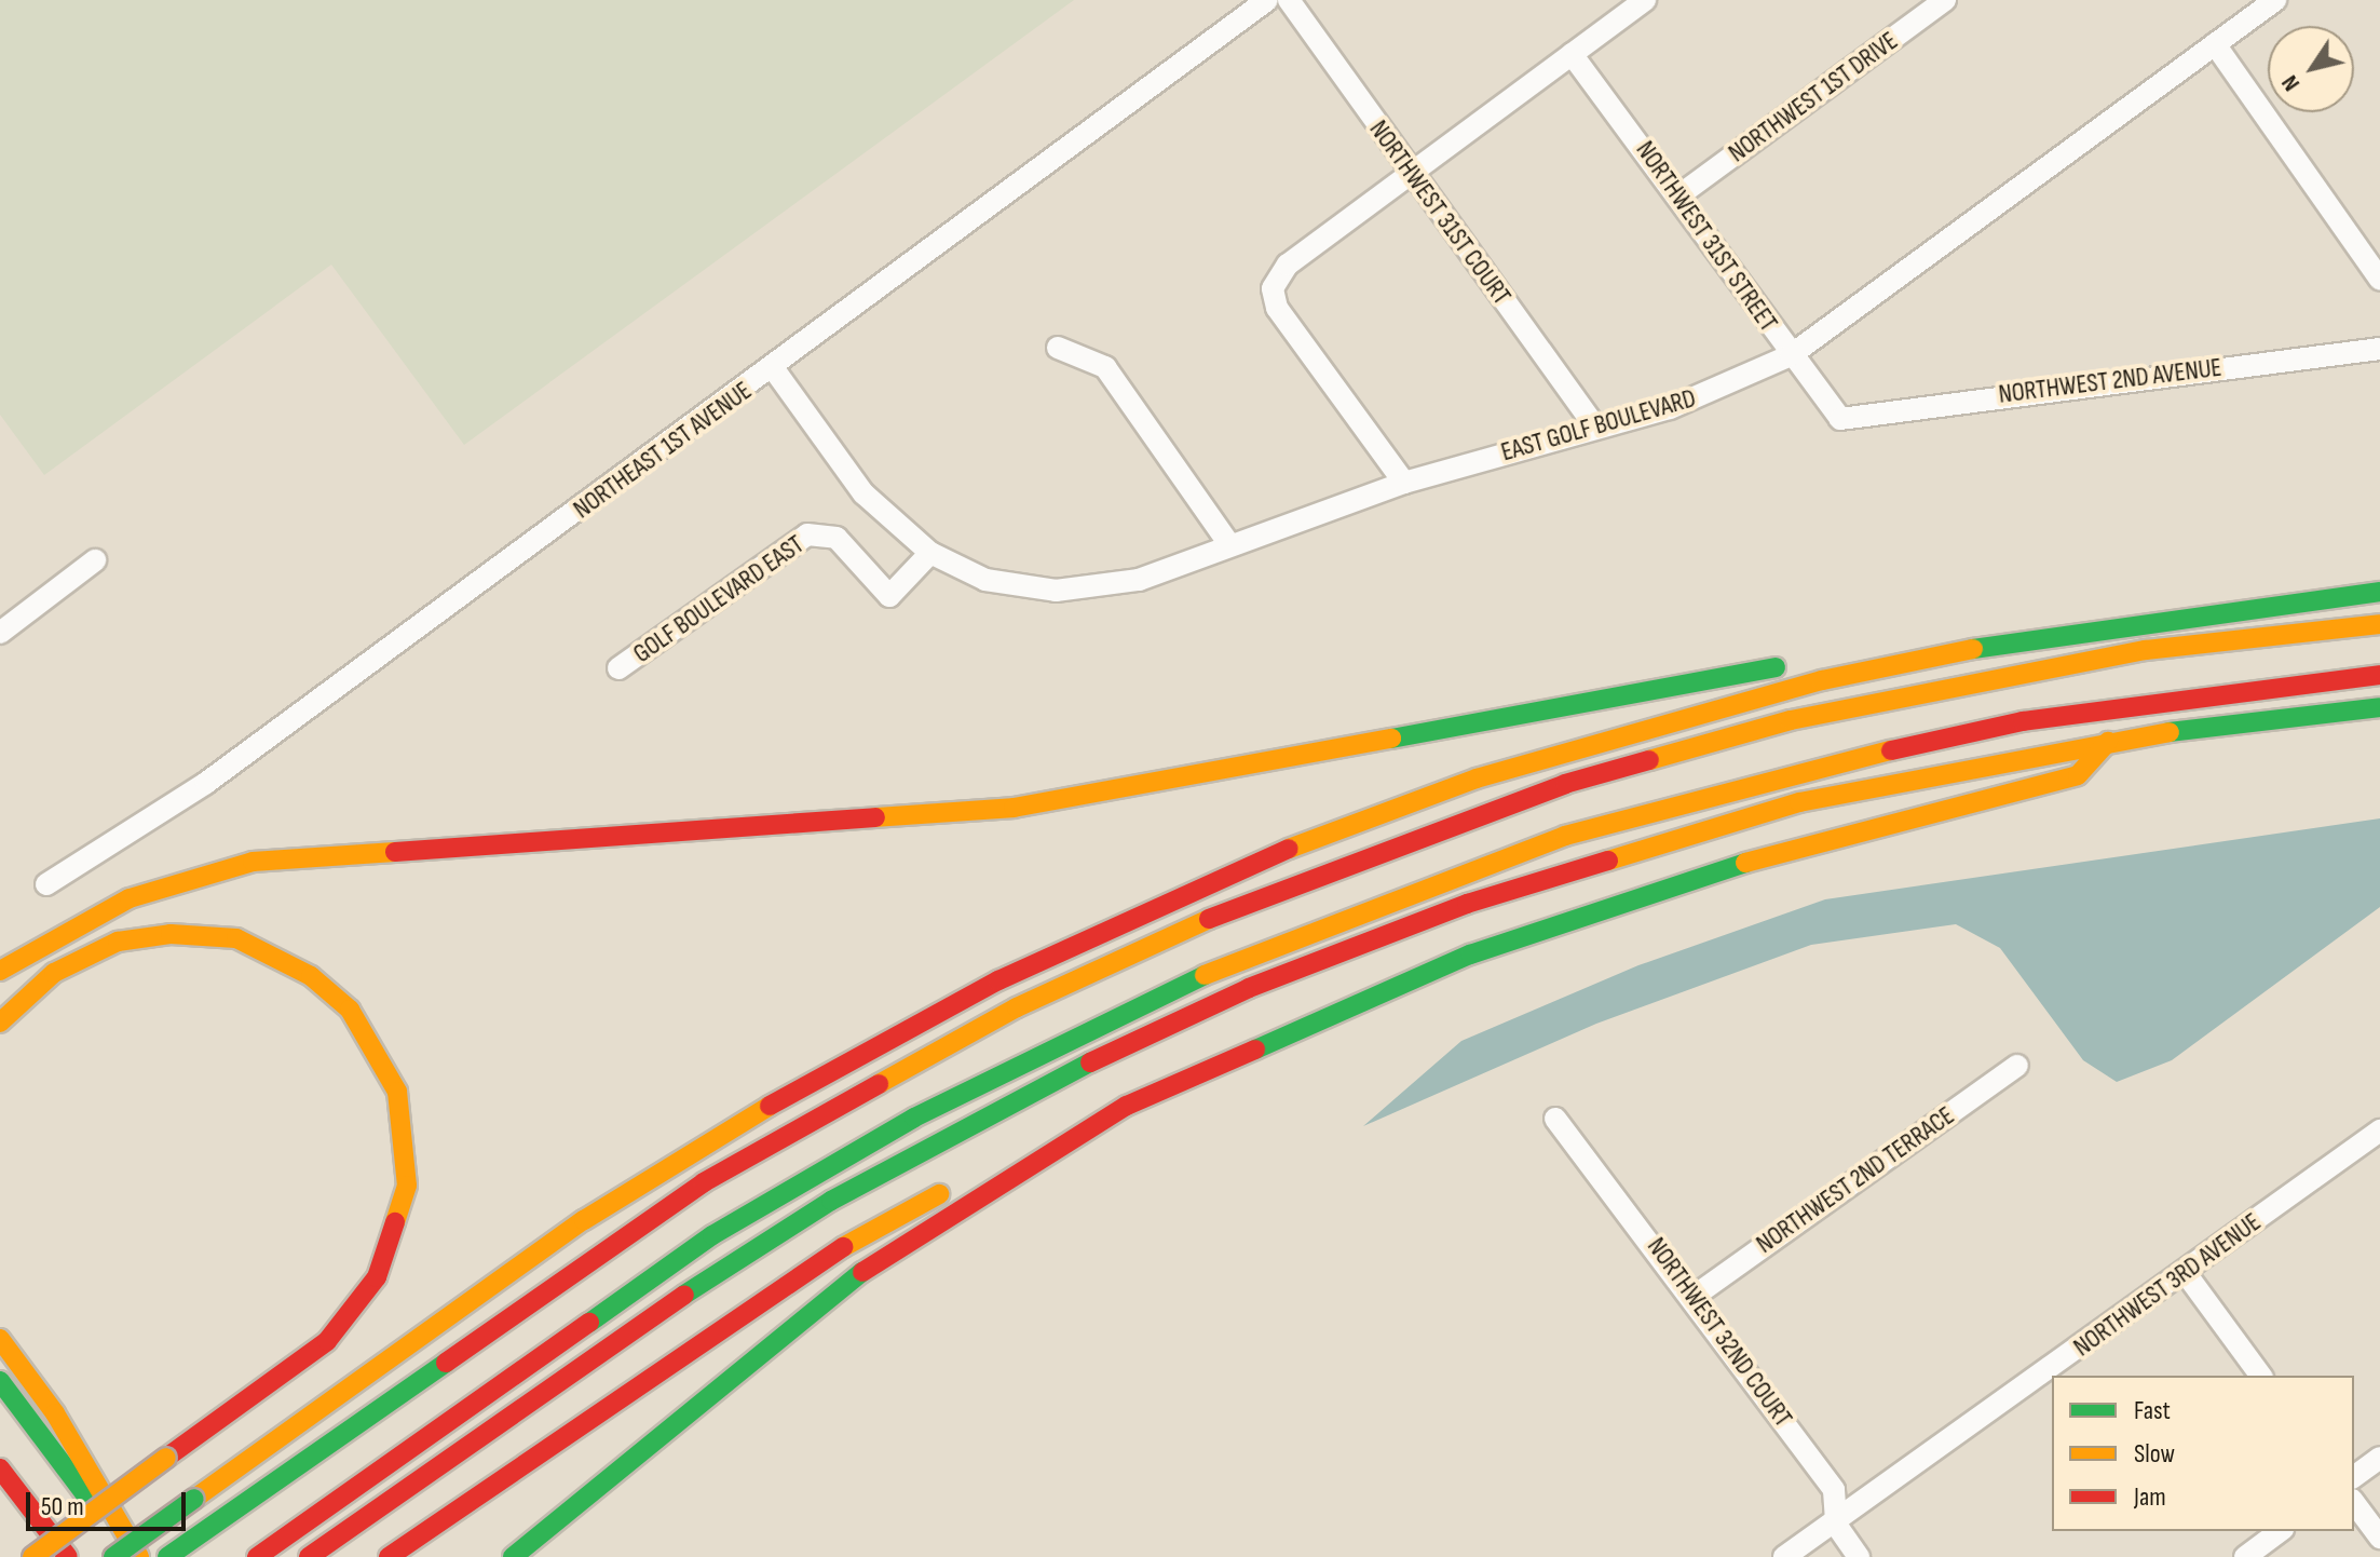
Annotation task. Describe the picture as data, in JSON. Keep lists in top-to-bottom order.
{
  "streets": {
    "street": [
      "NORTHWEST 1ST DRIVE",
      "NORTHWEST 31ST COURT",
      "NORTHWEST 31ST STREET",
      "NORTHWEST 2ND AVENUE",
      "EAST GOLF BOULEVARD",
      "NORTHEAST 1ST AVENUE",
      "GOLF BOULEVARD EAST",
      "NORTHWEST 2ND TERRACE",
      "NORTHWEST 3RD AVENUE",
      "NORTHWEST 32ND COURT"
    ]
  },
  "crossings": [
    ["NORTHWEST 1ST DRIVE", "NORTHWEST 31ST STREET"],
    ["NORTHWEST 31ST COURT", "EAST GOLF BOULEVARD"],
    ["NORTHWEST 31ST STREET", "NORTHWEST 2ND AVENUE"],
    ["NORTHWEST 31ST STREET", "EAST GOLF BOULEVARD"],
    ["EAST GOLF BOULEVARD", "NORTHEAST 1ST AVENUE"],
    ["EAST GOLF BOULEVARD", "GOLF BOULEVARD EAST"],
    ["NORTHWEST 2ND TERRACE", "NORTHWEST 32ND COURT"],
    ["NORTHWEST 3RD AVENUE", "NORTHWEST 32ND COURT"]
  ],
  "legend": ["Fast", "Slow", "Jam"],
  "scale_bar": "50 m",
  "north": "bottom left"
}
